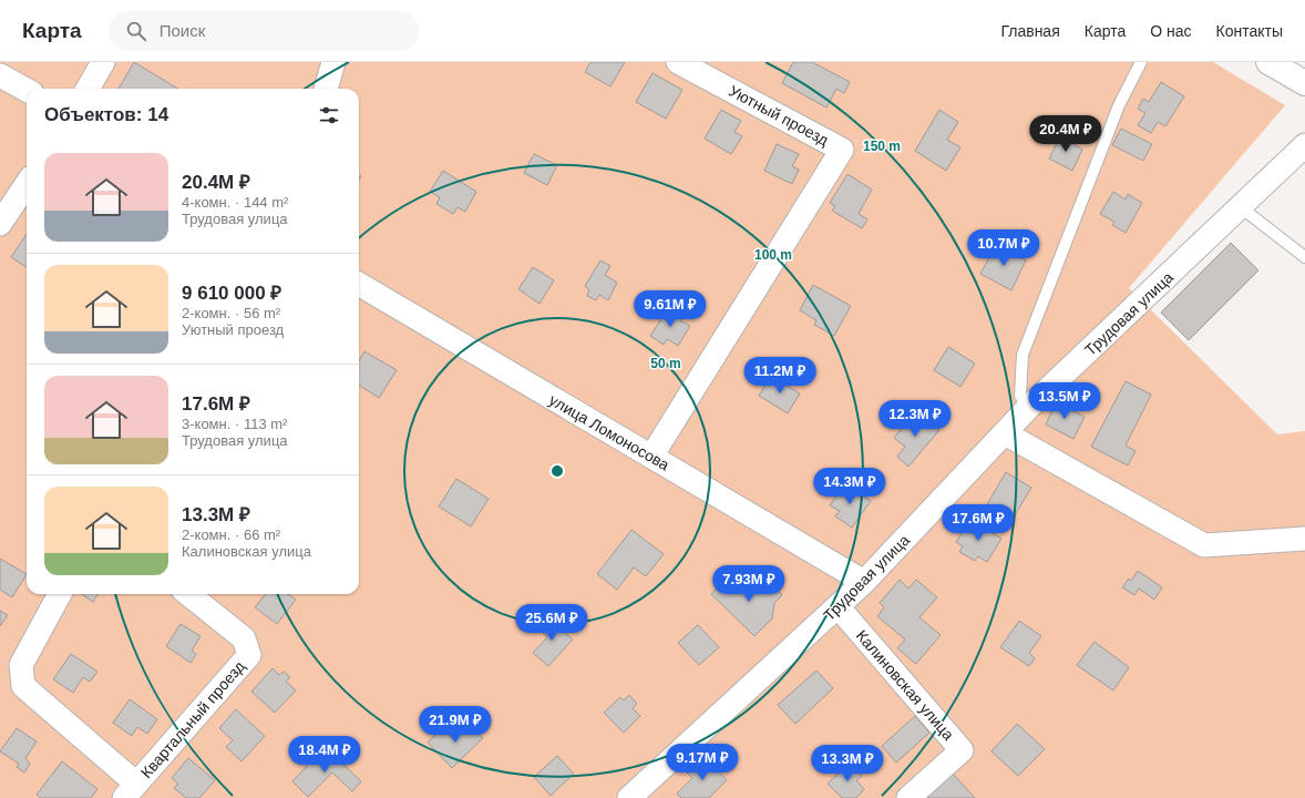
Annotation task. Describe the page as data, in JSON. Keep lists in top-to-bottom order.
{
  "streets": {
    "street": [
      "Уютный проезд",
      "Трудовая улица",
      "улица Ломоносова",
      "Калиновская улица",
      "Квартальный проезд"
    ]
  },
  "crossings": [
    ["Уютный проезд", "улица Ломоносова"],
    ["Трудовая улица", "улица Ломоносова"],
    ["Трудовая улица", "Калиновская улица"]
  ],
  "page": {
    "header": "Карта",
    "search": "Поиск",
    "nav": [
      "Главная",
      "Карта",
      "О нас",
      "Контакты"
    ],
    "heading": "Объектов: 14",
    "price": [
      "20.4M ₽",
      "10.7M ₽",
      "9.61M ₽",
      "11.2M ₽",
      "13.5M ₽",
      "12.3M ₽",
      "14.3M ₽",
      "17.6M ₽",
      "7.93M ₽",
      "25.6M ₽",
      "21.9M ₽",
      "18.4M ₽",
      "9.17M ₽",
      "13.3M ₽"
    ],
    "list": [
      {
        "name": "20.4M ₽",
        "note": "4-комн. · 144 m² · Трудовая улица"
      },
      {
        "name": "9 610 000 ₽",
        "note": "2-комн. · 56 m² · Уютный проезд"
      },
      {
        "name": "17.6M ₽",
        "note": "3-комн. · 113 m² · Трудовая улица"
      },
      {
        "name": "13.3M ₽",
        "note": "2-комн. · 66 m² · Калиновская улица"
      }
    ]
  },
  "rings": ["150 m", "100 m", "50 m"]
}
